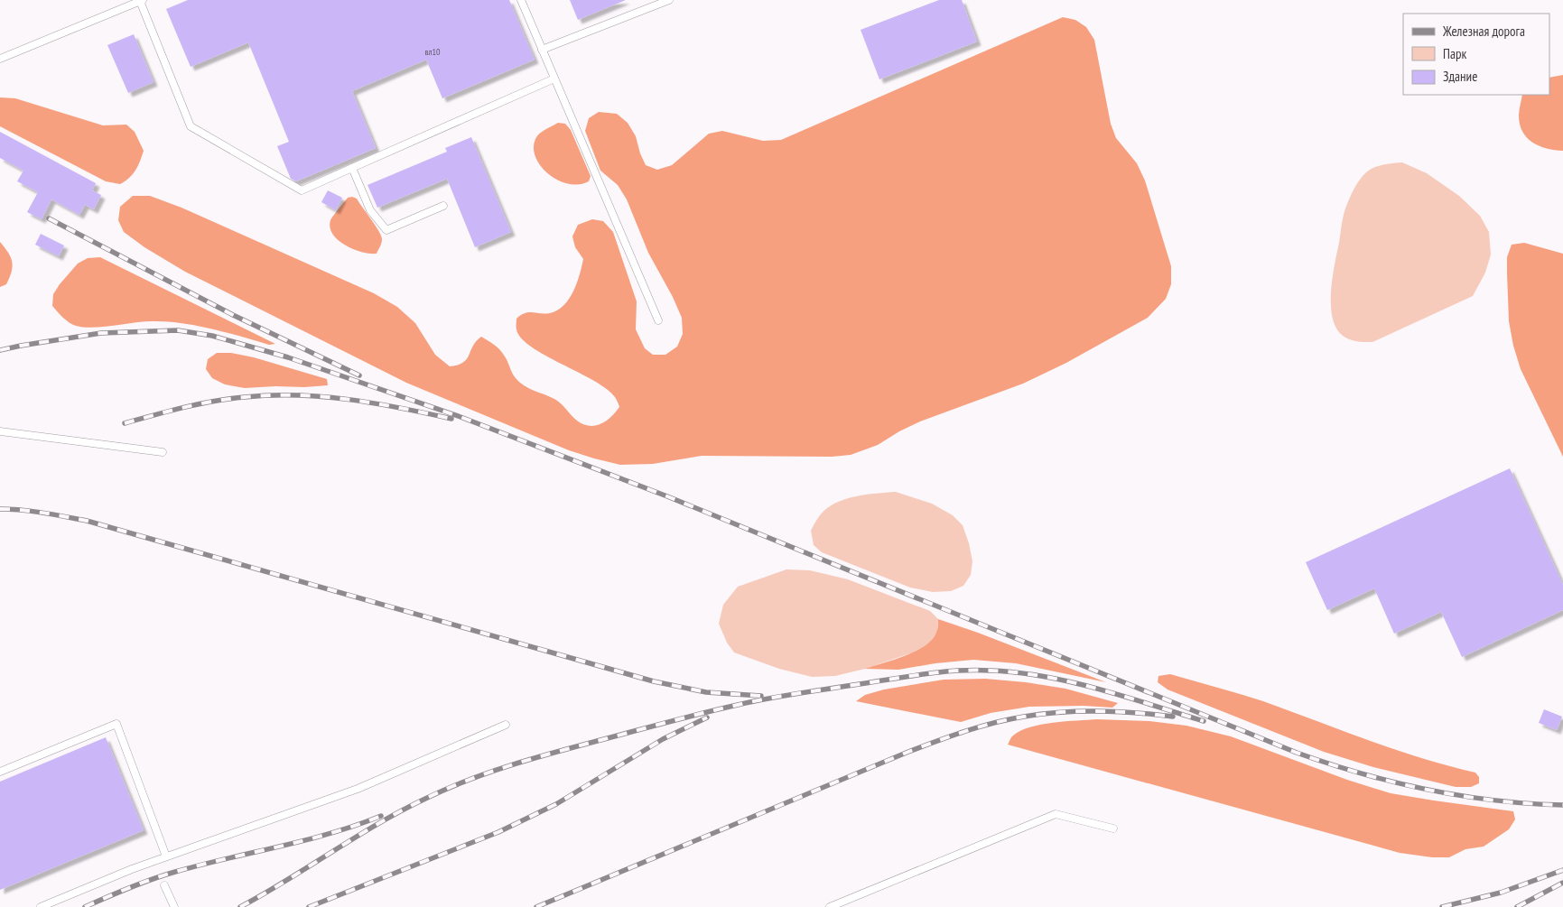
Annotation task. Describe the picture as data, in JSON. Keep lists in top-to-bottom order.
{
  "house_numbers": ["вл10"],
  "legend": ["Железная дорога", "Парк", "Здание"]
}
